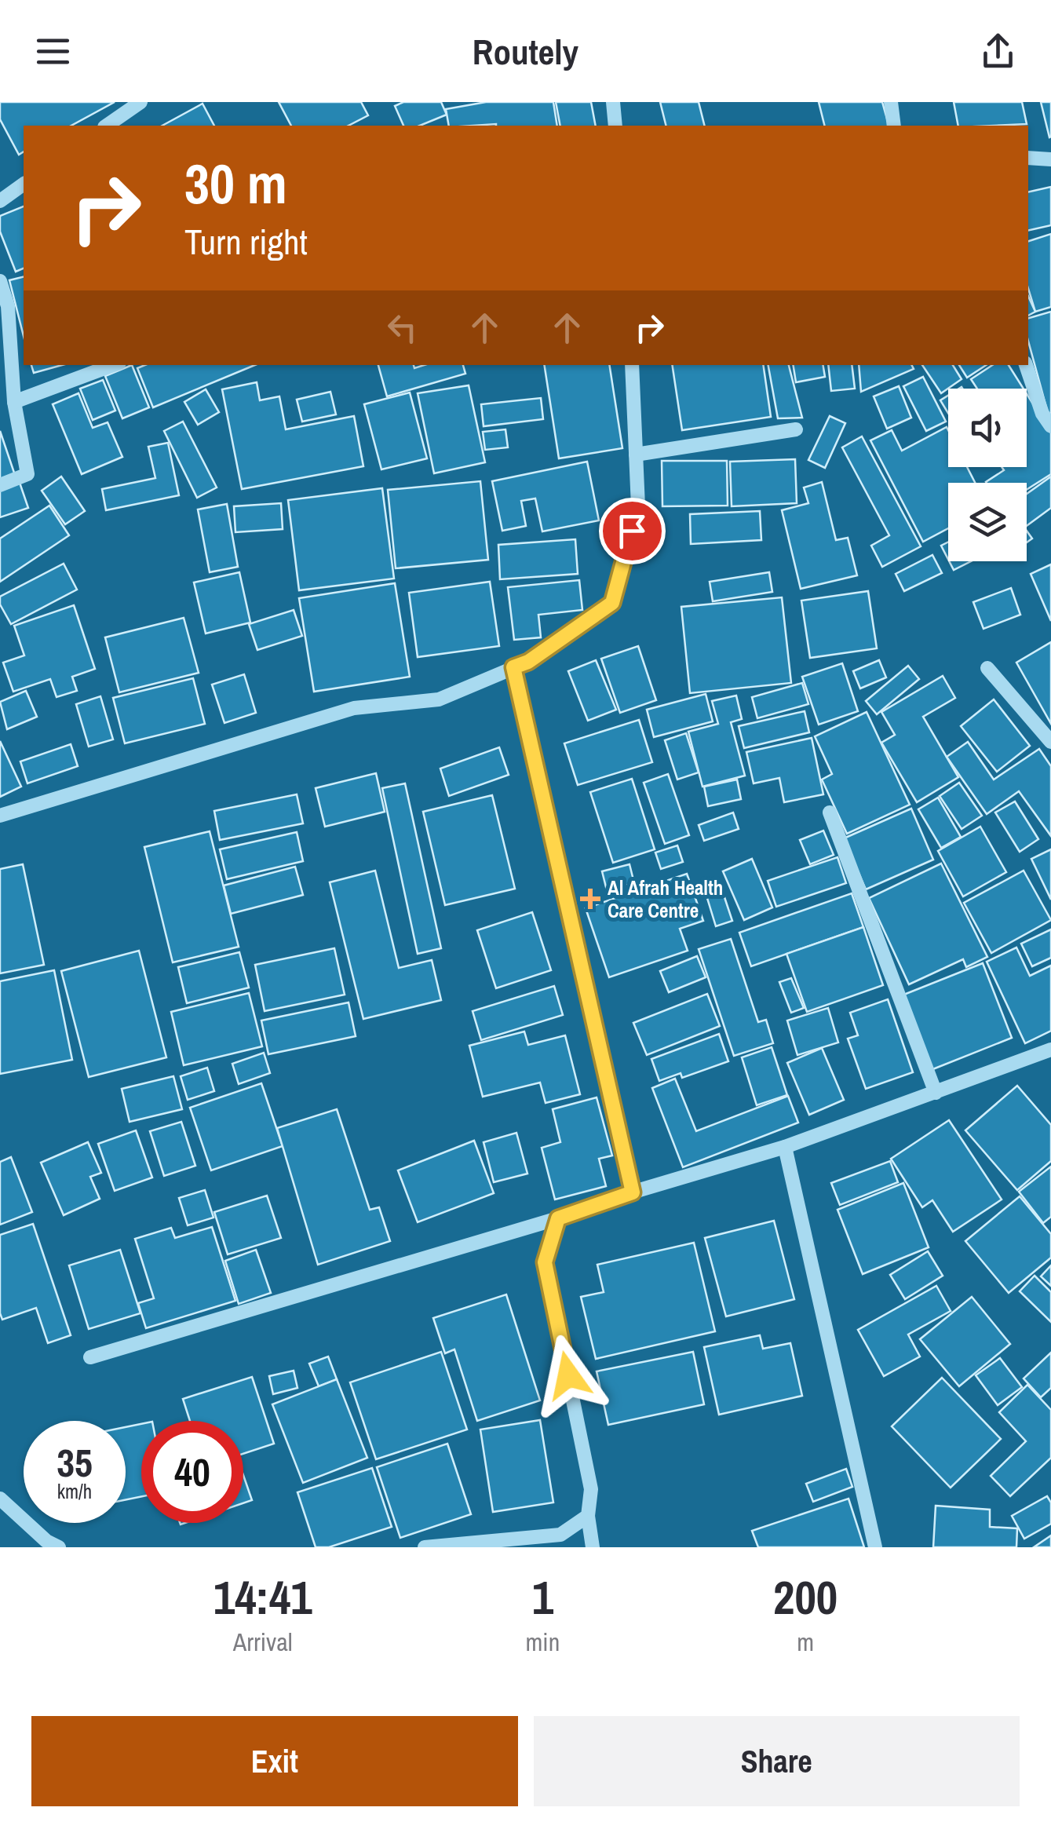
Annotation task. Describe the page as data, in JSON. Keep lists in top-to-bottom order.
{
  "places": {
    "health": ["Al Afrah Health Care Centre"]
  },
  "page": {
    "header": "Routely",
    "turn": ["30 m", "Turn right"],
    "speed": "35 km/h",
    "limit": "40",
    "eta": [
      "14:41",
      "Arrival",
      "1",
      "min",
      "200",
      "m"
    ],
    "buttons": ["Exit", "Share"]
  }
}
